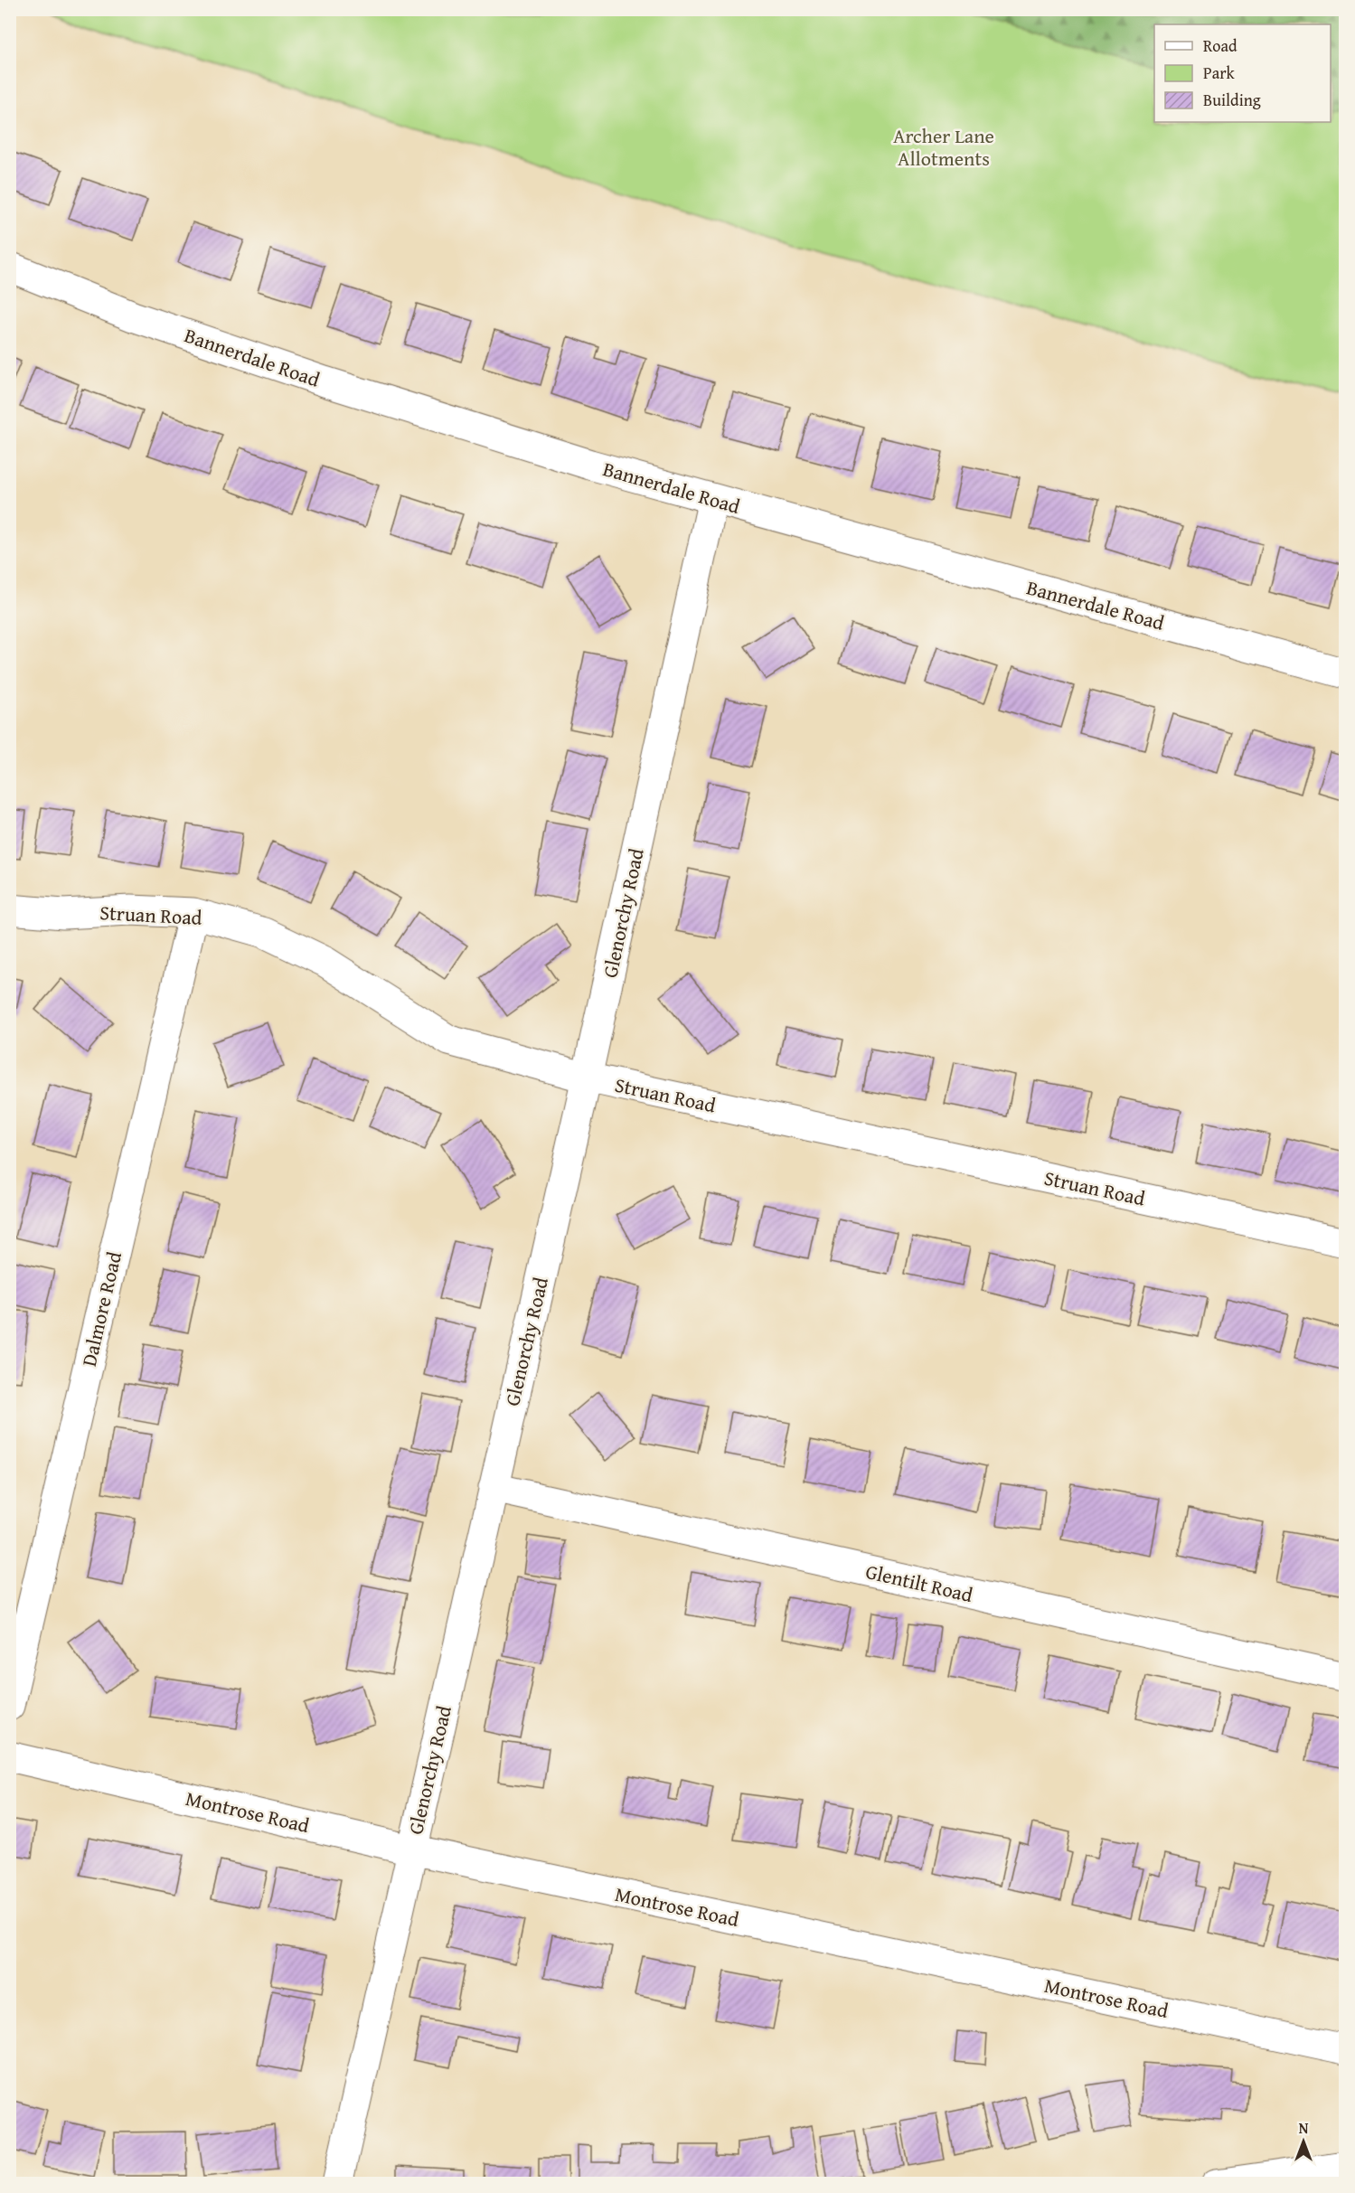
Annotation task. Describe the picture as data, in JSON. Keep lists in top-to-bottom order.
{
  "streets": {
    "street": [
      "Bannerdale Road",
      "Glenorchy Road",
      "Struan Road",
      "Dalmore Road",
      "Glentilt Road",
      "Montrose Road"
    ]
  },
  "crossings": [
    ["Bannerdale Road", "Glenorchy Road"],
    ["Glenorchy Road", "Struan Road"],
    ["Glenorchy Road", "Glentilt Road"],
    ["Glenorchy Road", "Montrose Road"],
    ["Struan Road", "Dalmore Road"]
  ],
  "parks": ["Archer Lane Allotments"],
  "legend": ["Road", "Park", "Building"],
  "north": "top"
}
